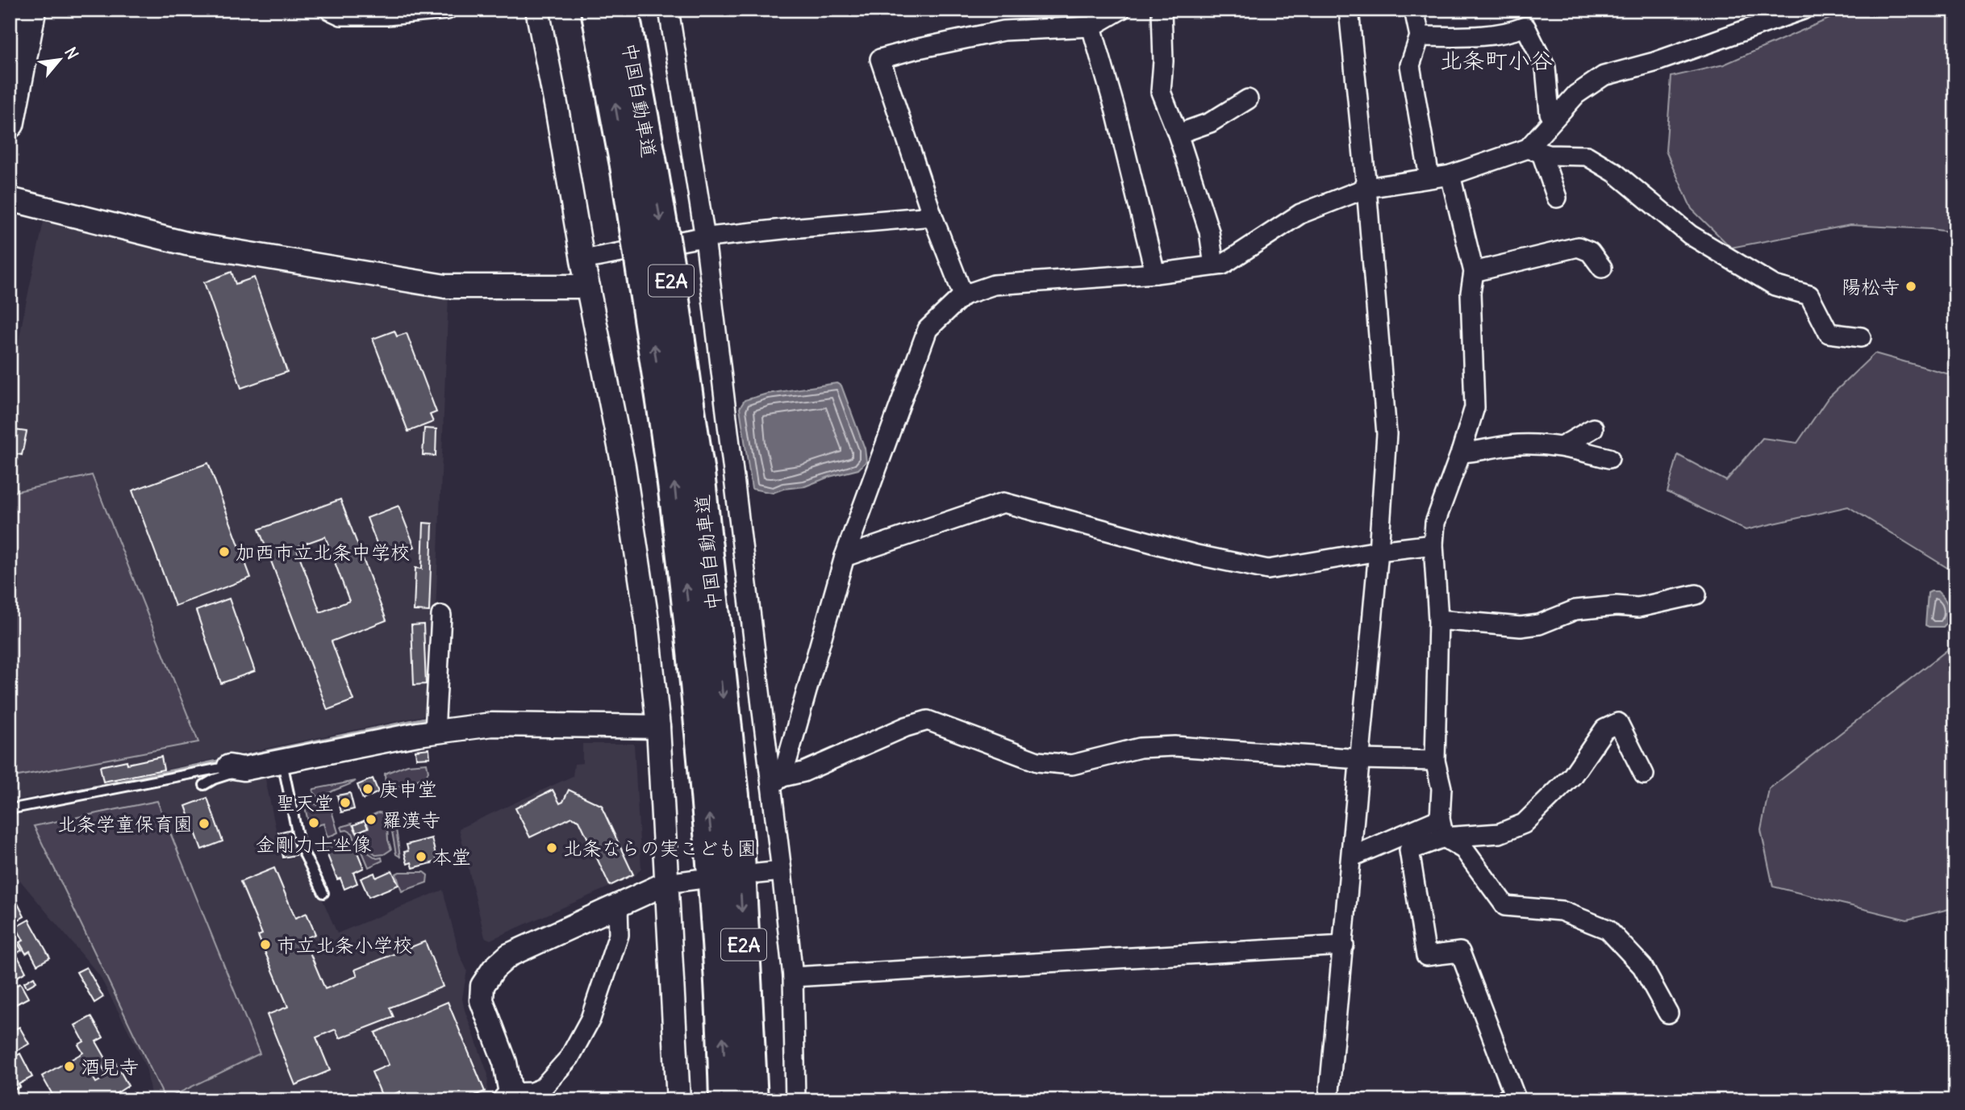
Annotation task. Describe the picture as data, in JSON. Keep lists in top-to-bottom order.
{
  "streets": {
    "highway": ["中国自動車道", "E2A"]
  },
  "districts": ["北条町小谷"],
  "places": [
    "陽松寺",
    "加西市立北条中学校",
    "庚申堂",
    "聖天堂",
    "羅漢寺",
    "金剛力士坐像",
    "北条学童保育園",
    "北条ならの実こども園",
    "本堂",
    "市立北条小学校",
    "酒見寺"
  ],
  "north": "top right"
}
